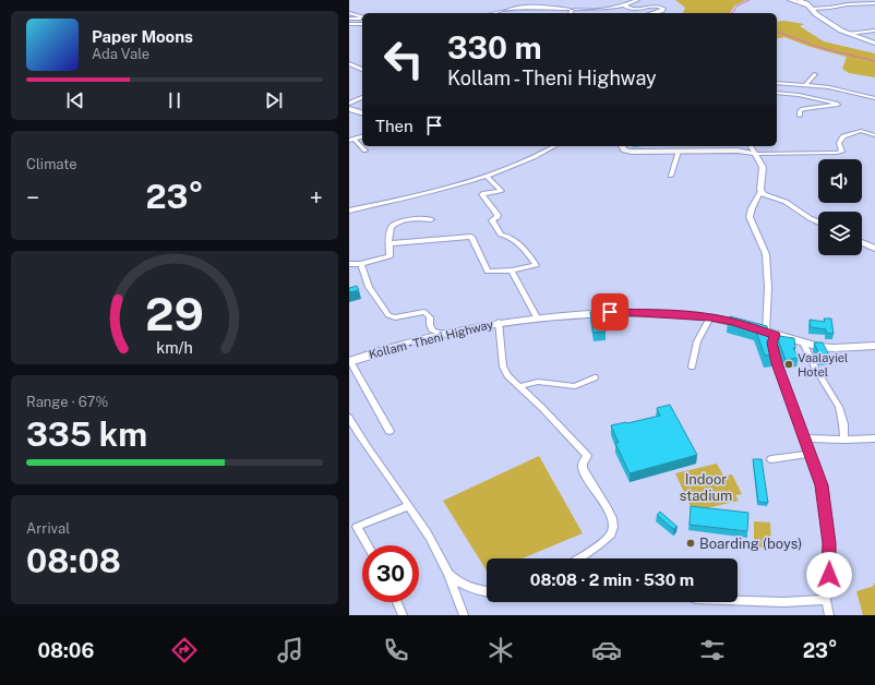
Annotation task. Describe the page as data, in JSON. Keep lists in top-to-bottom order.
{
  "streets": {
    "highway": ["Kollam - Theni Highway"]
  },
  "parks": ["Indoor stadium"],
  "places": ["Vaalayiel Hotel", "Boarding (boys)"],
  "page": {
    "turn": ["330 m", "Kollam - Theni Highway"],
    "song": ["Paper Moons", "Ada Vale"],
    "then": "Then",
    "tile": [
      "Climate",
      ["Range · 67%", "335 km"],
      ["Arrival", "08:08"]
    ],
    "heat": ["−", "23°", "+"],
    "limit": "30",
    "trip": "08:08 · 2 min · 530 m",
    "tabs": ["08:06", "23°"],
    "gauge": ["29", "km/h"]
  }
}
